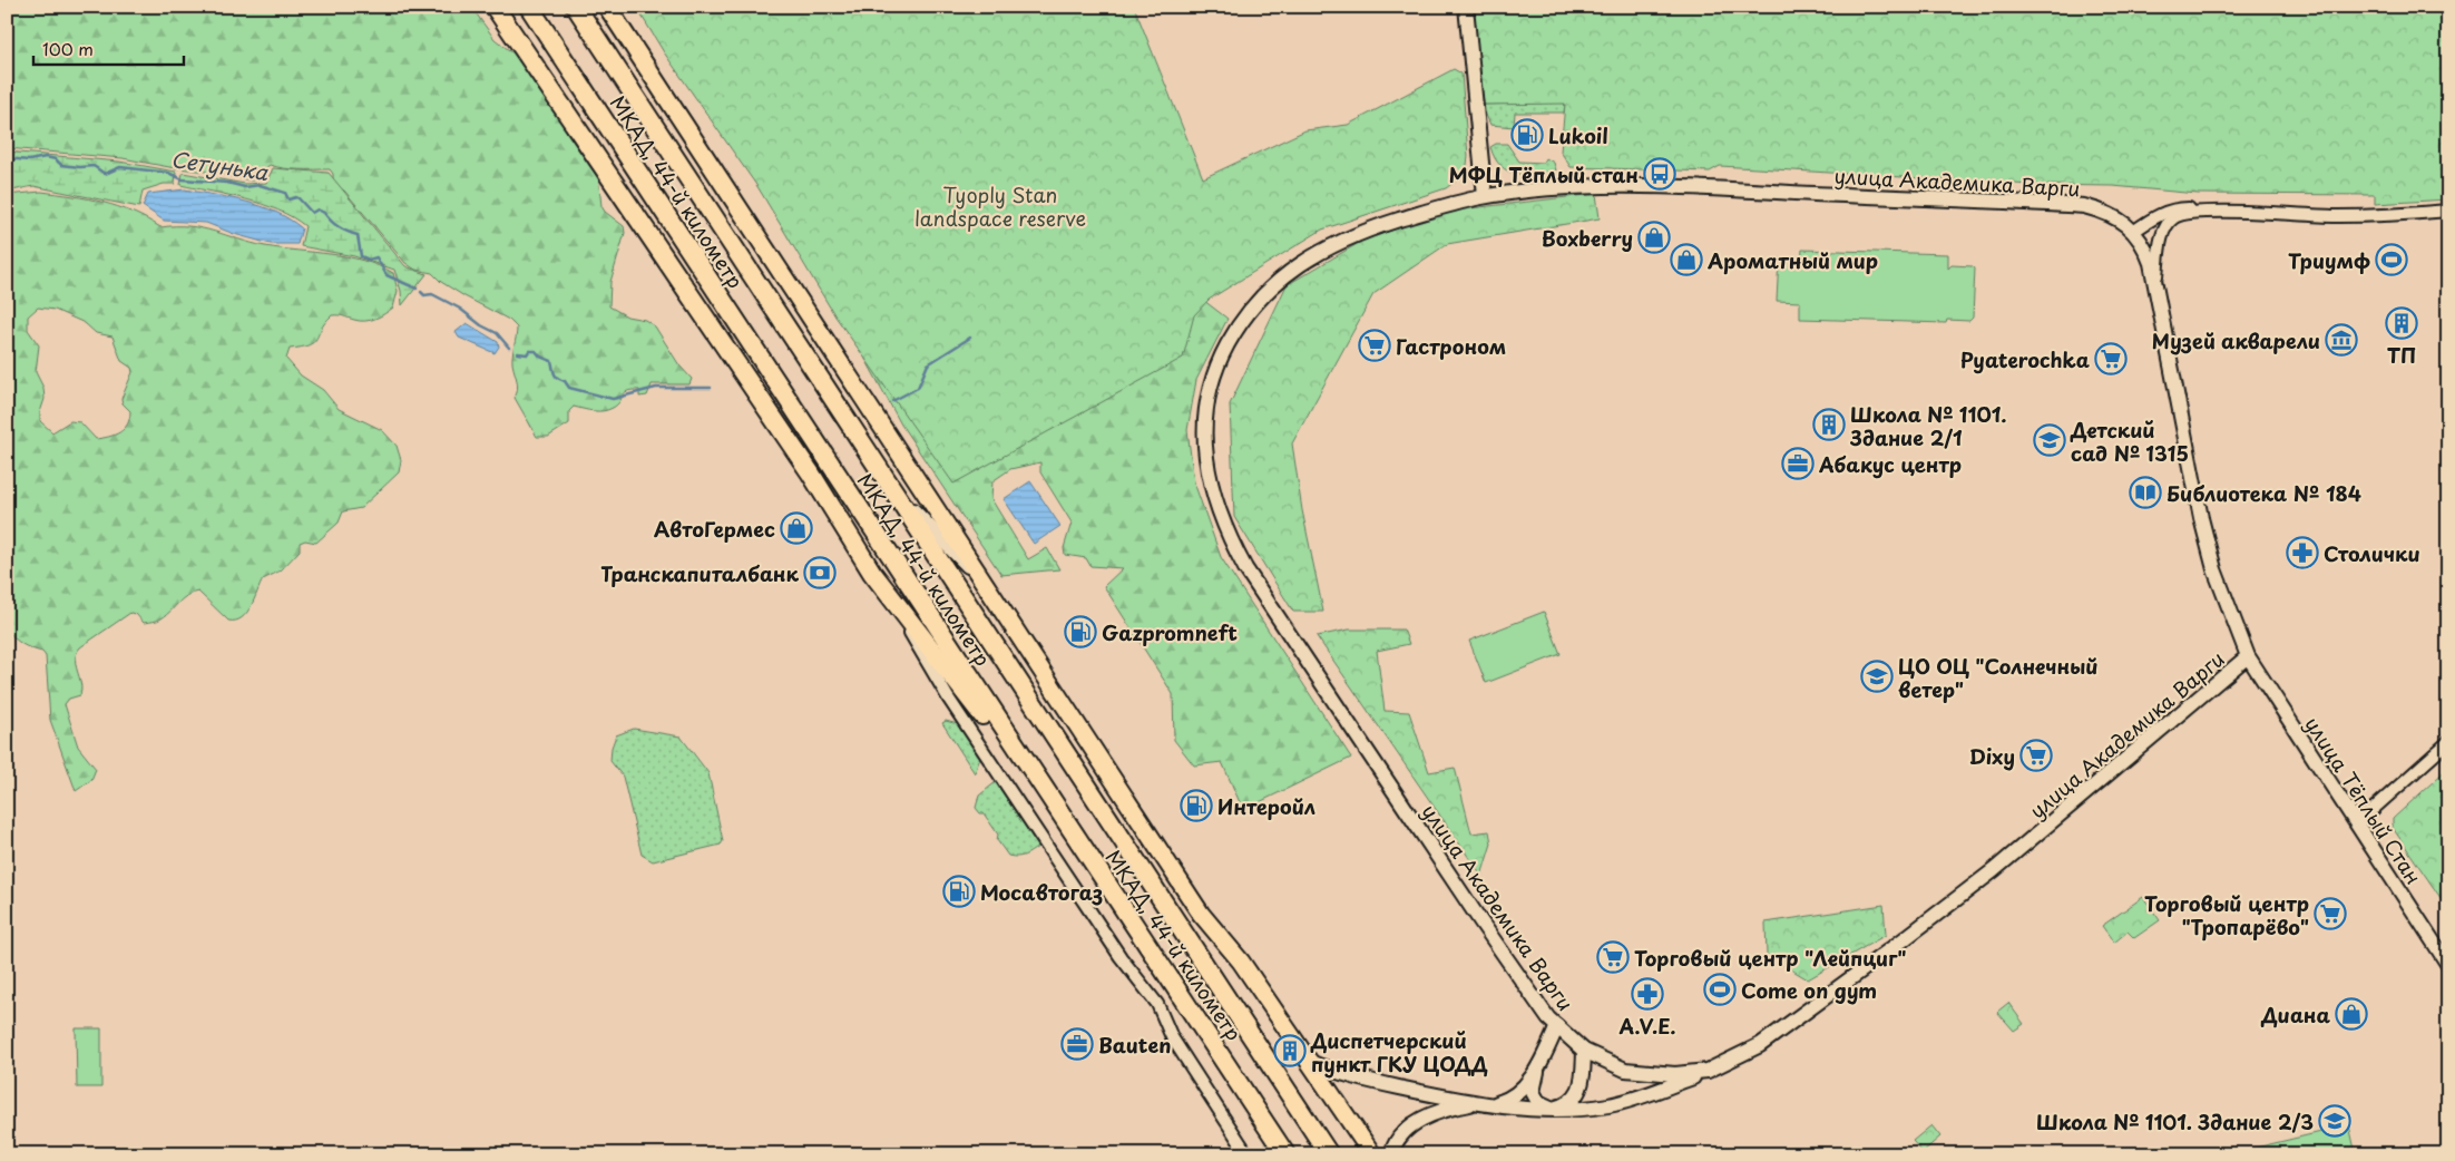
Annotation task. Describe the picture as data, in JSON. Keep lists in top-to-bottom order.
{
  "streets": {
    "highway": ["МКАД, 44-й километр"],
    "street": ["улица Академика Варги", "улица Тёплый Стан"]
  },
  "crossings": [
    ["улица Академика Варги", "улица Тёплый Стан"]
  ],
  "water": ["Сетунька"],
  "parks": ["Tyoply Stan landspace reserve"],
  "places": {
    "fuel station": [
      "Lukoil",
      "Gazpromneft",
      "Интеройл",
      "Мосавтогаз"
    ],
    "bus stop": ["МФЦ Тёплый стан"],
    "shop": [
      "Boxberry",
      "Ароматный мир",
      "АвтоГермес",
      "Диана"
    ],
    "sports": ["Триумф", "Come on gym"],
    "building": ["ТП", "Школа № 1101. Здание 2/1", "Диспетчерский пункт ГКУ ЦОДД"],
    "museum": ["Музей акварели"],
    "supermarket": [
      "Гастроном",
      "Pyaterochka",
      "Dixy",
      "Торговый центр \"Тропарёво\"",
      "Торговый центр \"Лейпциг\""
    ],
    "school or university": ["Детский сад № 1315", "ЦО ОЦ \"Солнечный ветер\"", "Школа № 1101. Здание 2/3"],
    "office": ["Абакус центр", "Bauten"],
    "library": ["Библиотека № 184"],
    "pharmacy": ["Столички", "A.V.E."],
    "bank": ["Транскапиталбанк"]
  },
  "scale_bar": "100 m"
}
